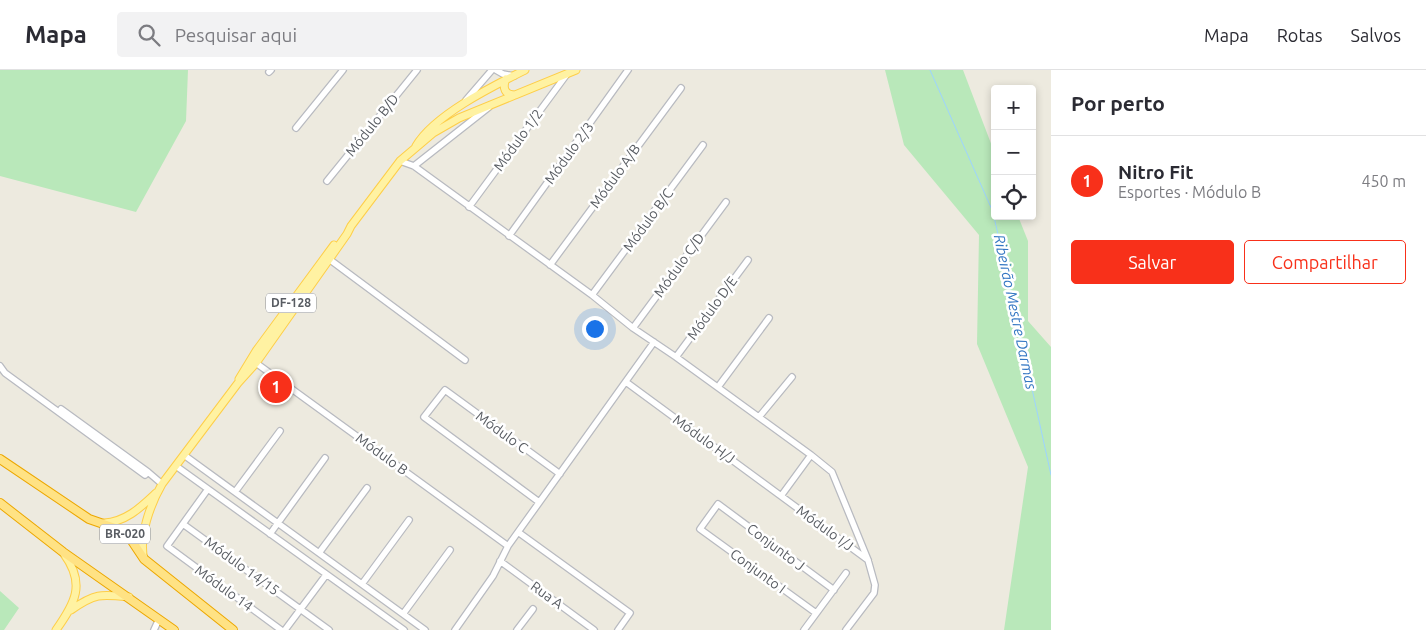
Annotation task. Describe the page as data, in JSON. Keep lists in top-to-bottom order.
{
  "streets": {
    "highway": ["BR-020"],
    "main road": ["DF-128"],
    "street": [
      "Módulo B/D",
      "Módulo 1/2",
      "Módulo 2/3",
      "Módulo A/B",
      "Módulo B/C",
      "Módulo C/D",
      "Módulo D/E",
      "Módulo C",
      "Módulo H/J",
      "Módulo B",
      "Módulo I/J",
      "Conjunto J",
      "Módulo 14/15",
      "Conjunto I",
      "Módulo 14",
      "Rua A"
    ]
  },
  "crossings": [
    ["Módulo 1/2", "DF-128"],
    ["DF-128", "Módulo B"],
    ["DF-128", "BR-020"],
    ["Módulo H/J", "Módulo I/J"],
    ["Conjunto J", "Conjunto I"],
    ["Módulo 14/15", "Módulo 14"]
  ],
  "water": ["Ribeirão Mestre Darmas"],
  "page": {
    "header": "Mapa",
    "search": "Pesquisar aqui",
    "nav": ["Mapa", "Rotas", "Salvos"],
    "heading": "Por perto",
    "map_buttons": ["+", "−"],
    "list": [
      {
        "mark": "1",
        "name": "Nitro Fit",
        "note": "Esportes · Módulo B",
        "value": "450 m"
      }
    ],
    "buttons": ["Salvar", "Compartilhar"],
    "pins": "1"
  }
}
